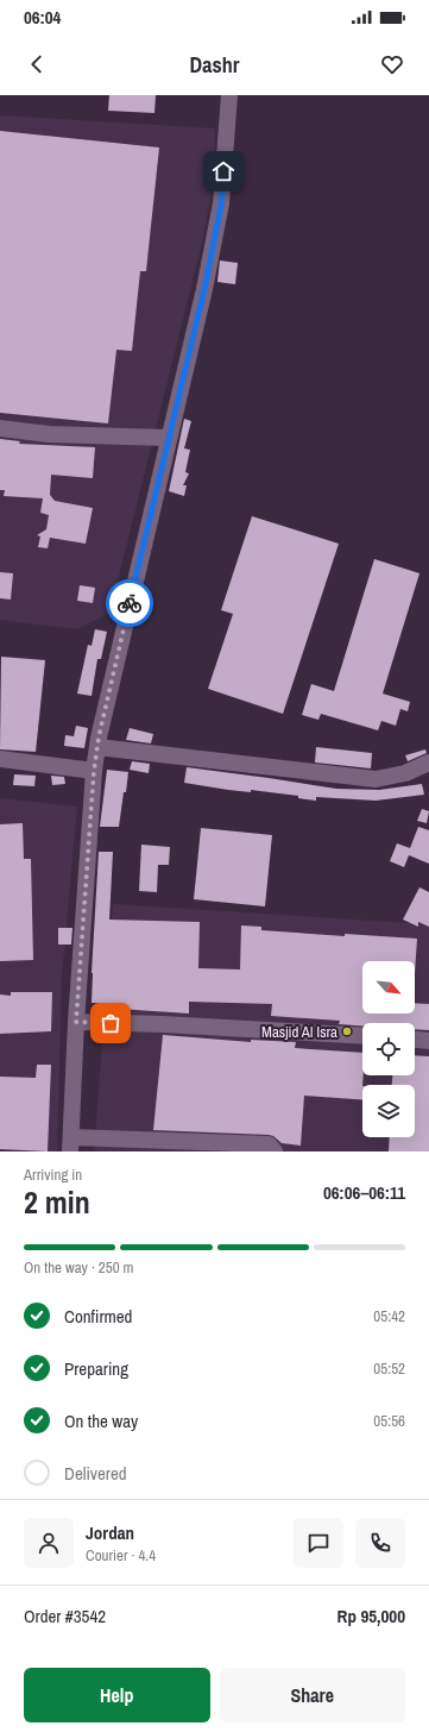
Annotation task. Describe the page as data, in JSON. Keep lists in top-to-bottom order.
{
  "places": ["Masjid Al Isra"],
  "north": "bottom right",
  "page": {
    "status": "06:04",
    "header": "Dashr",
    "heading": ["2 min", "Arriving in", "06:06–06:11"],
    "panel": [
      "Jordan",
      "Courier · 4.4",
      "Order #3542",
      "Rp 95,000"
    ],
    "bar": "On the way · 250 m",
    "list": [
      ["Confirmed", "05:42"],
      ["Preparing", "05:52"],
      ["On the way", "05:56"],
      "Delivered"
    ],
    "buttons": ["Help", "Share"]
  }
}
